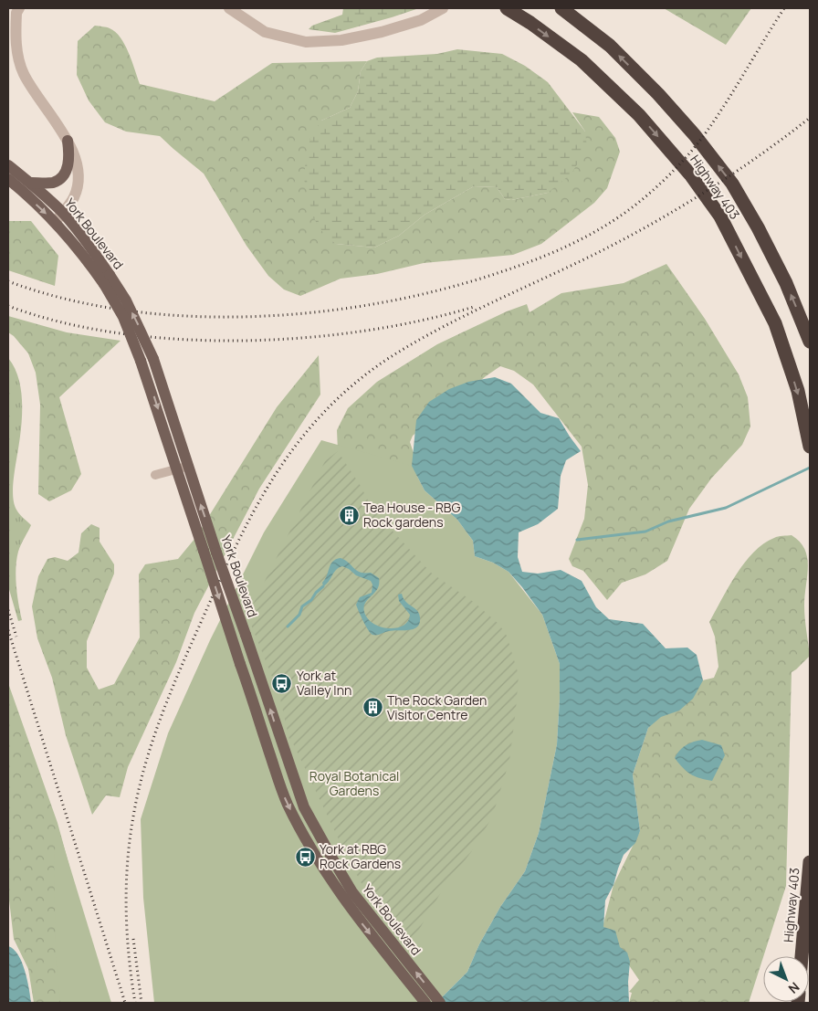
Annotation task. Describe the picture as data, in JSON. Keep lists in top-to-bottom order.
{
  "streets": {
    "highway": ["Highway 403"],
    "main road": ["York Boulevard"]
  },
  "parks": ["Royal Botanical Gardens"],
  "places": {
    "building": ["Tea House - RBG Rock gardens", "The Rock Garden Visitor Centre"],
    "bus stop": ["York at Valley Inn", "York at RBG Rock Gardens"]
  },
  "north": "bottom right"
}
